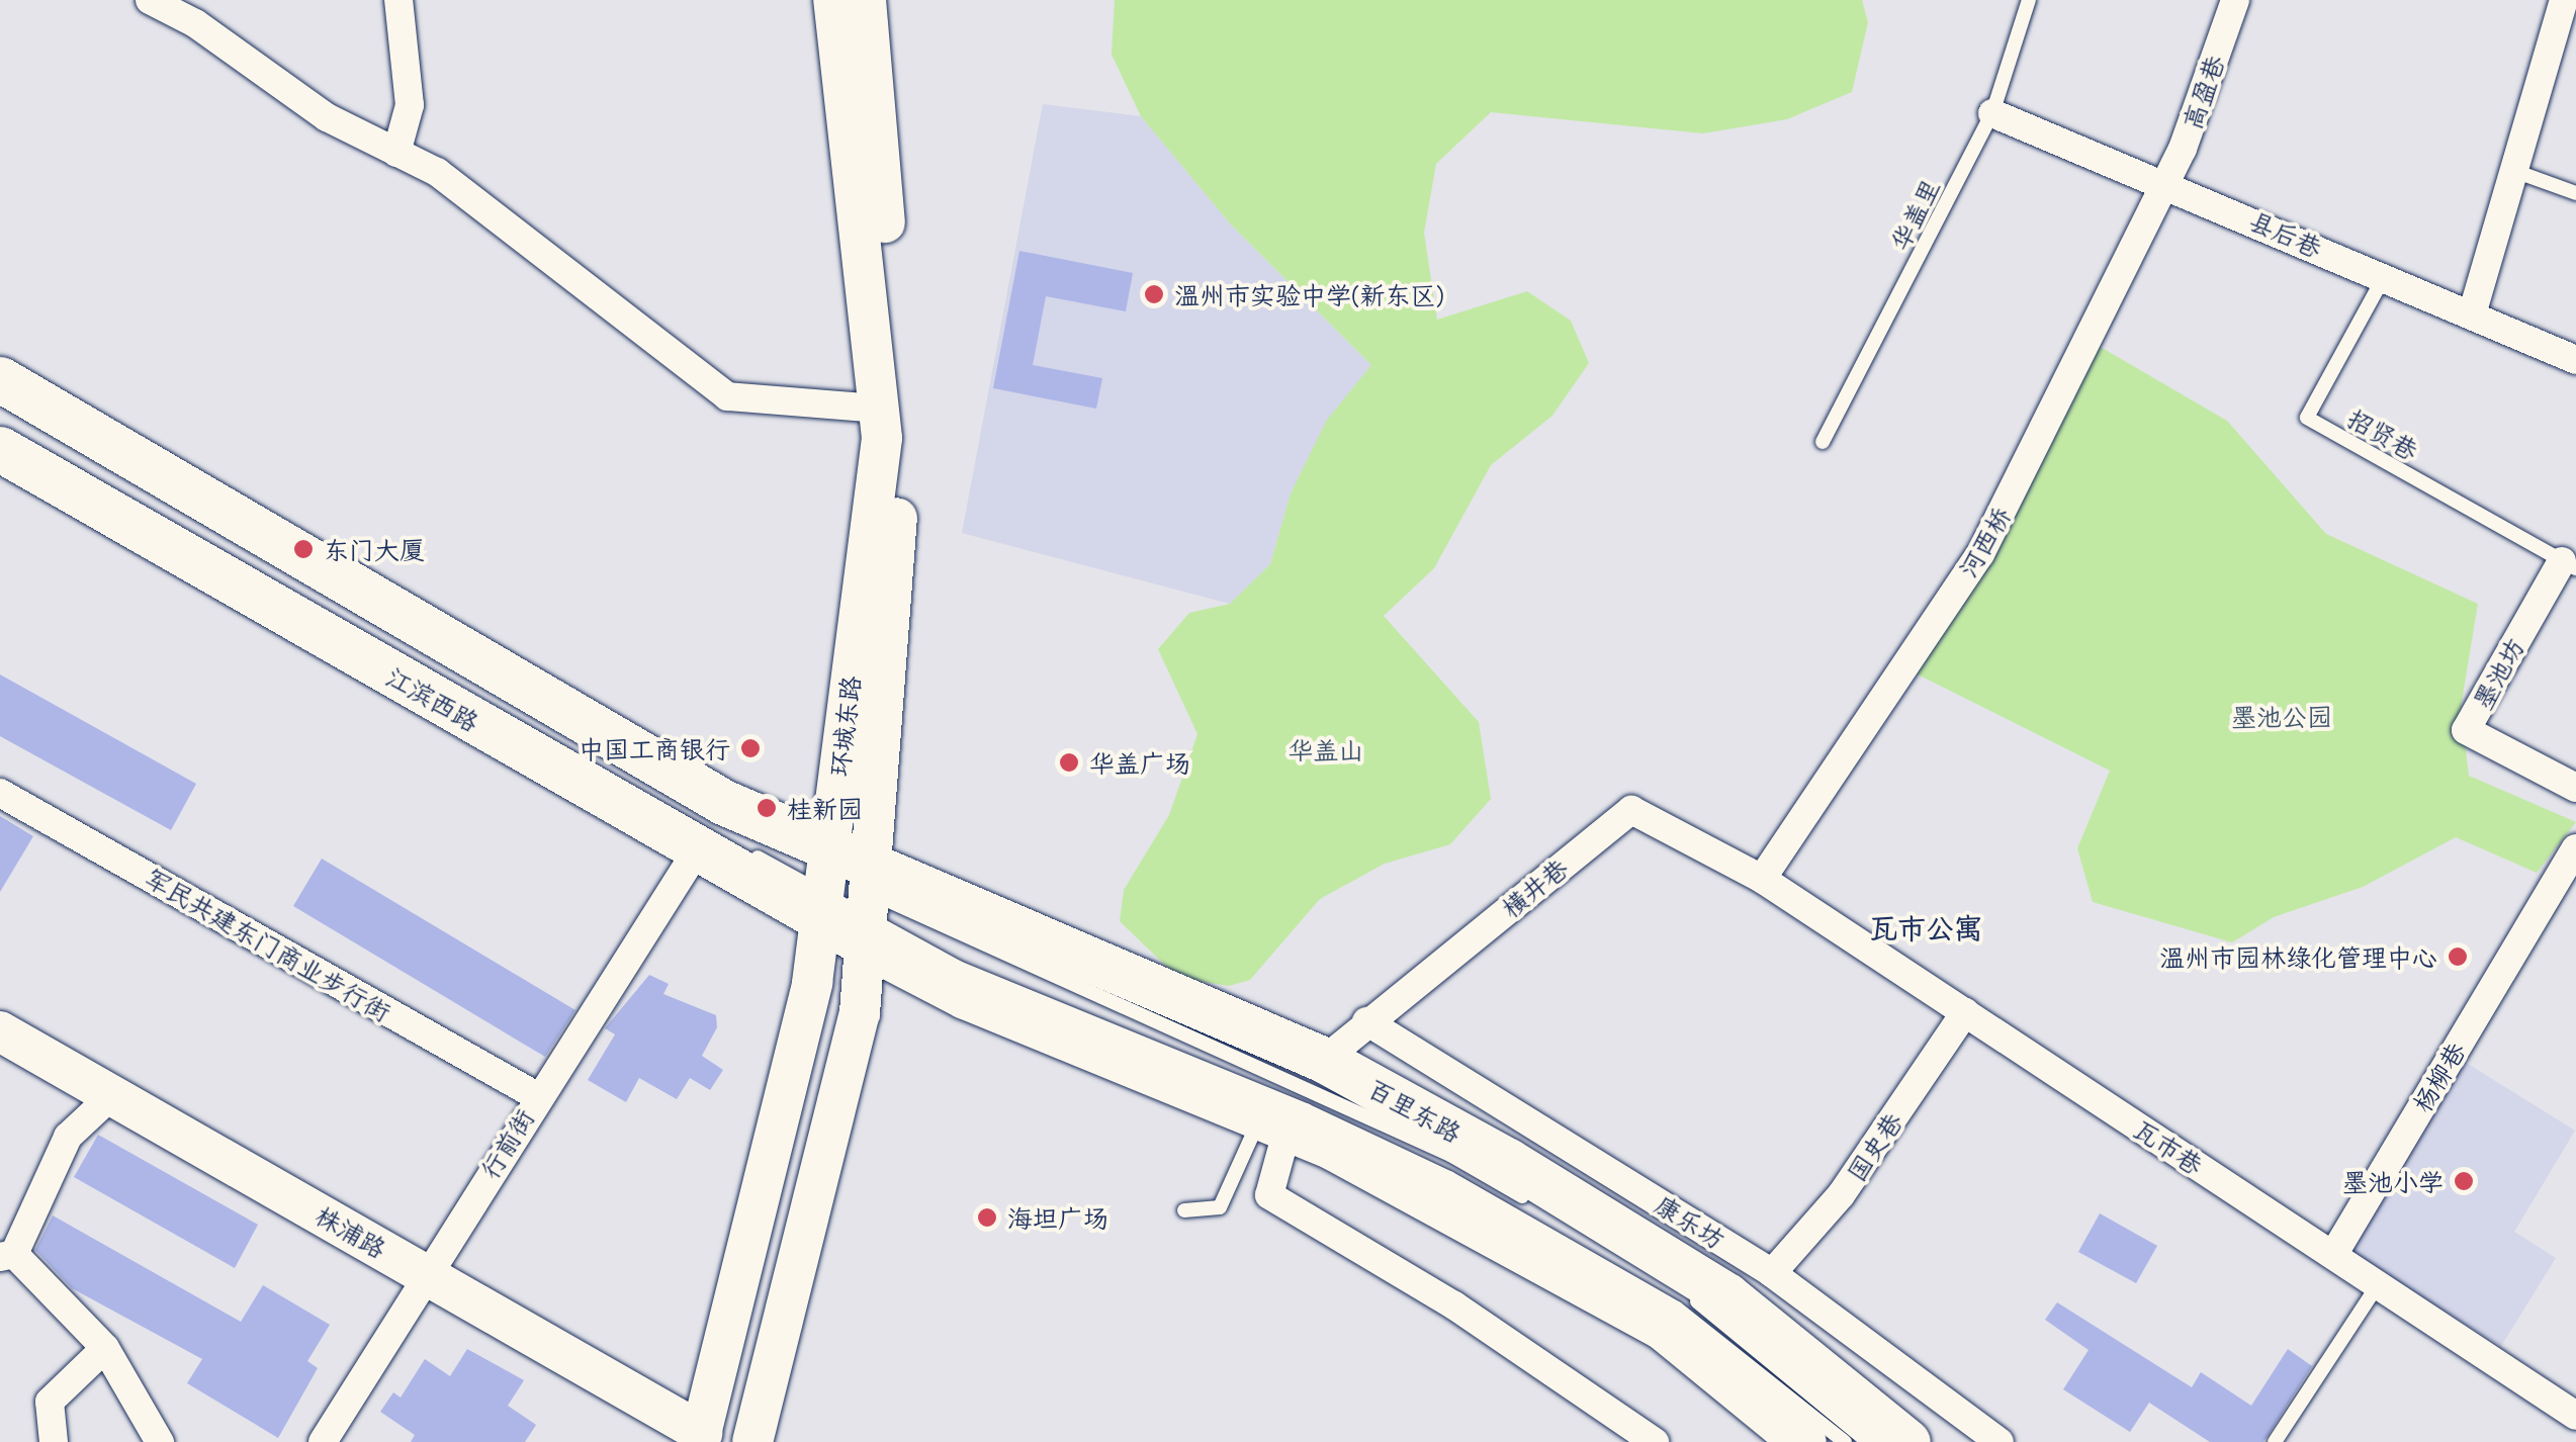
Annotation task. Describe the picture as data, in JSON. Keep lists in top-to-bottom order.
{
  "streets": {
    "main road": [
      "江滨西路",
      "环城东路",
      "百里东路",
      "株浦路"
    ],
    "street": [
      "高盈巷",
      "县后巷",
      "河西桥",
      "墨池坊",
      "横井巷",
      "军民共建东门商业步行街",
      "杨柳巷",
      "行前街",
      "国史巷",
      "瓦市巷",
      "康乐坊"
    ],
    "lane": ["华盖里", "招贤巷"]
  },
  "crossings": [
    ["高盈巷", "县后巷"],
    ["高盈巷", "河西桥"],
    ["华盖里", "县后巷"],
    ["县后巷", "招贤巷"],
    ["县后巷", "河西桥"],
    ["招贤巷", "墨池坊"],
    ["河西桥", "横井巷"],
    ["河西桥", "瓦市巷"],
    ["江滨西路", "环城东路"],
    ["江滨西路", "百里东路"],
    ["江滨西路", "行前街"],
    ["环城东路", "百里东路"],
    ["环城东路", "株浦路"],
    ["横井巷", "百里东路"],
    ["横井巷", "瓦市巷"],
    ["横井巷", "康乐坊"],
    ["军民共建东门商业步行街", "行前街"],
    ["杨柳巷", "瓦市巷"],
    ["行前街", "株浦路"],
    ["国史巷", "瓦市巷"],
    ["国史巷", "康乐坊"]
  ],
  "districts": ["瓦市公寓"],
  "parks": ["墨池公园", "华盖山"],
  "places": [
    "温州市实验中学(新东区)",
    "东门大厦",
    "中国工商银行",
    "华盖广场",
    "桂新园",
    "温州市园林绿化管理中心",
    "墨池小学",
    "海坦广场"
  ]
}
